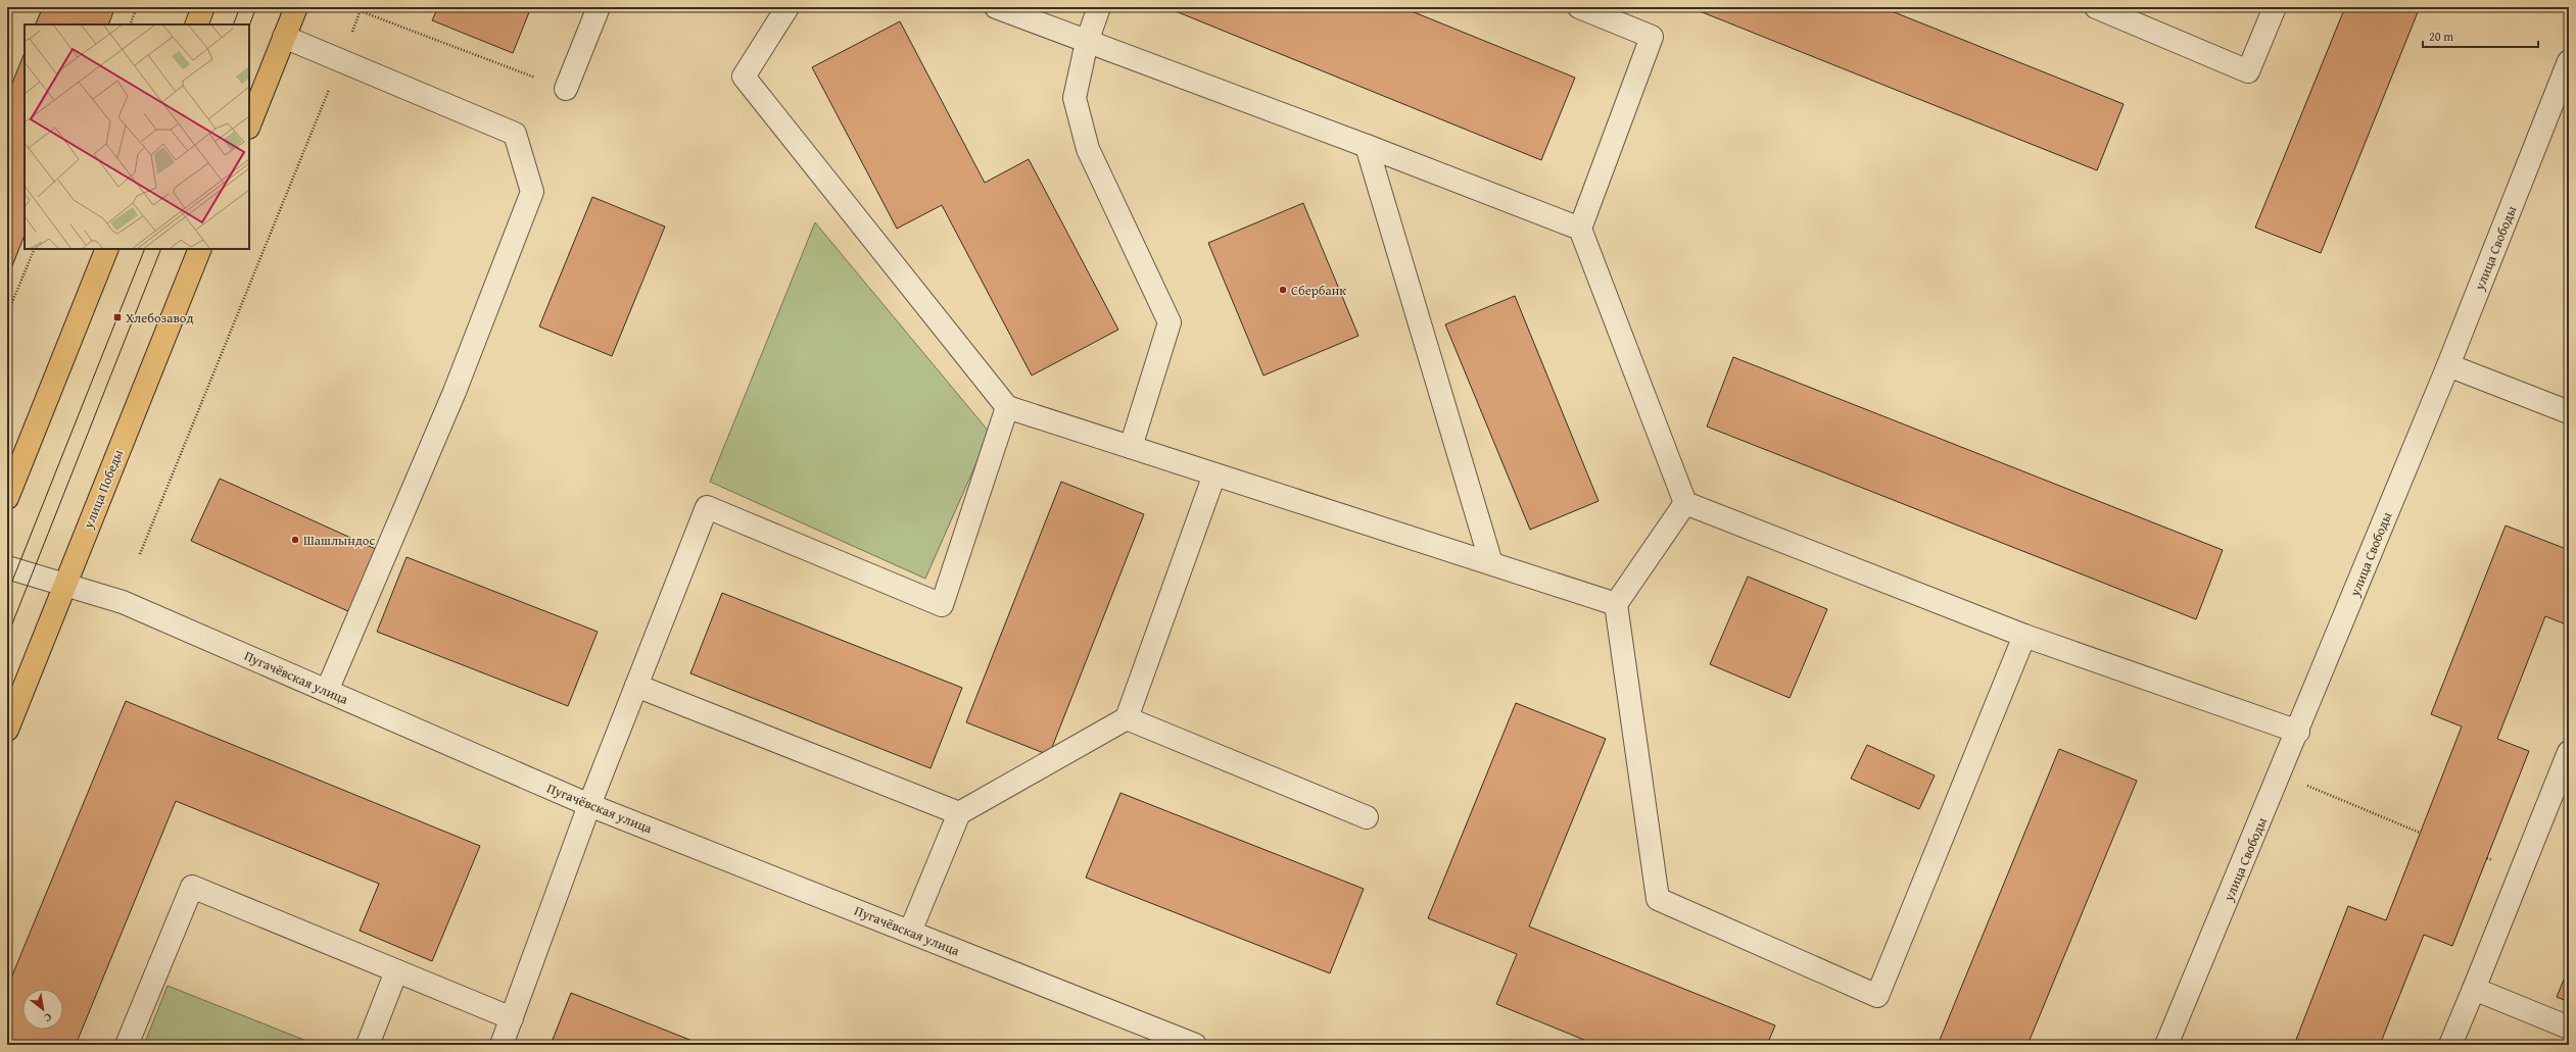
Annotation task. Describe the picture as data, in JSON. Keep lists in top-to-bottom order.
{
  "streets": {
    "main road": ["улица Победы"],
    "street": ["улица Свободы", "Пугачёвская улица"]
  },
  "crossings": [
    ["улица Победы", "Пугачёвская улица"]
  ],
  "places": {
    "other": ["Сбербанк", "Шашлындос"],
    "transit": ["Хлебозавод"]
  },
  "scale_bar": "20 m",
  "north": "bottom right"
}
